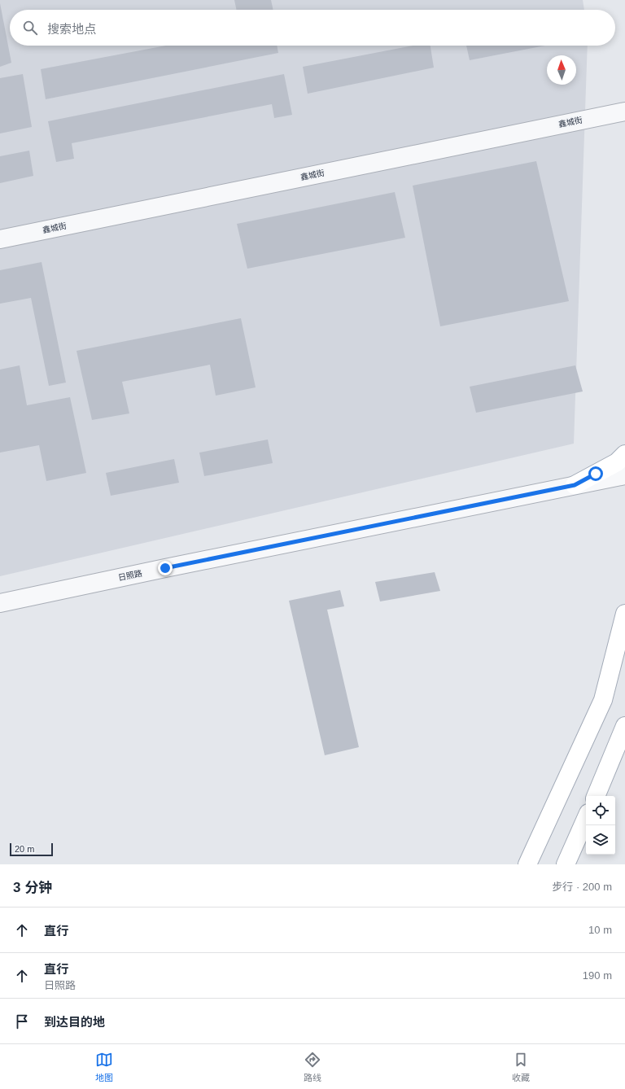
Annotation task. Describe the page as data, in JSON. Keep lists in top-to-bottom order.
{
  "streets": {
    "street": ["鑫城街", "日照路"]
  },
  "scale_bar": "20 m",
  "north": "top",
  "page": {
    "search": "搜索地点",
    "scale": "20 m",
    "heading": ["3 分钟", "步行 · 200 m"],
    "list": [
      ["直行", "10 m"],
      ["直行", "日照路", "190 m"],
      "到达目的地"
    ],
    "nav": ["地图", "路线", "收藏"]
  }
}
